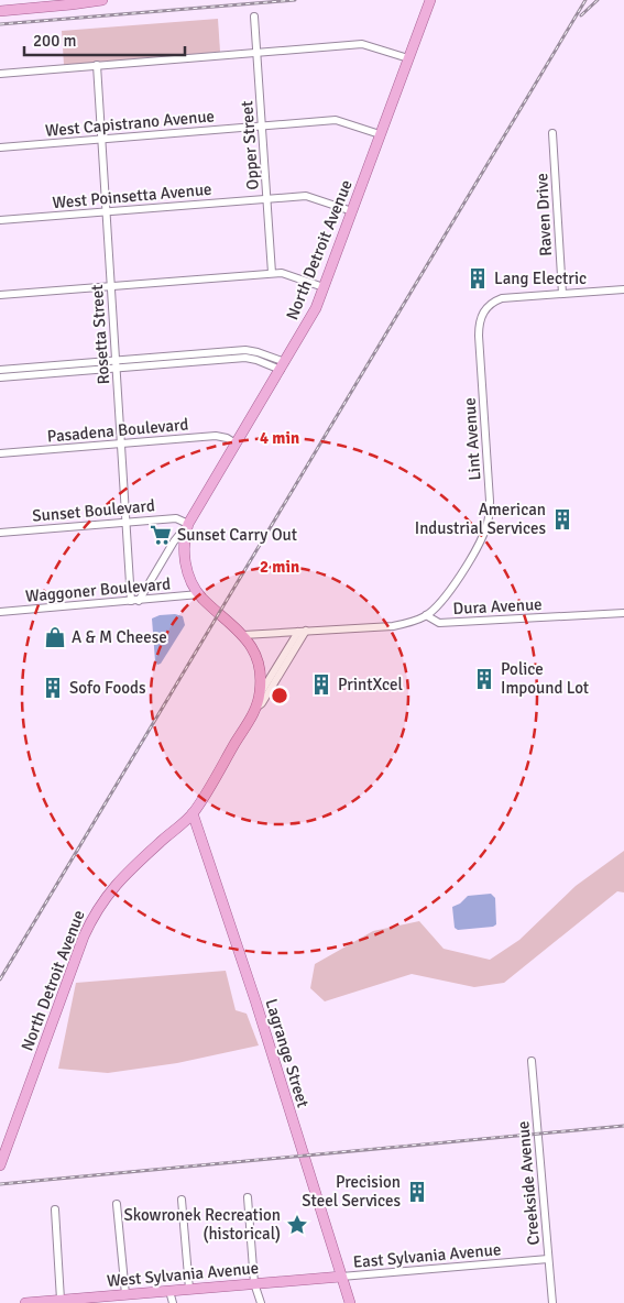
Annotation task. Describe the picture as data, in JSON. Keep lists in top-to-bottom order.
{
  "streets": {
    "main road": ["North Detroit Avenue", "Lagrange Street", "West Sylvania Avenue"],
    "street": [
      "West Capistrano Avenue",
      "Opper Street",
      "West Poinsetta Avenue",
      "Raven Drive",
      "Rosetta Street",
      "Pasadena Boulevard",
      "Lint Avenue",
      "Sunset Boulevard",
      "Waggoner Boulevard",
      "Dura Avenue",
      "Creekside Avenue",
      "East Sylvania Avenue"
    ]
  },
  "crossings": [
    ["West Capistrano Avenue", "Opper Street"],
    ["West Capistrano Avenue", "North Detroit Avenue"],
    ["West Capistrano Avenue", "Rosetta Street"],
    ["Opper Street", "West Poinsetta Avenue"],
    ["West Poinsetta Avenue", "North Detroit Avenue"],
    ["West Poinsetta Avenue", "Rosetta Street"],
    ["Raven Drive", "Lint Avenue"],
    ["North Detroit Avenue", "Rosetta Street"],
    ["North Detroit Avenue", "Pasadena Boulevard"],
    ["North Detroit Avenue", "Sunset Boulevard"],
    ["North Detroit Avenue", "Waggoner Boulevard"],
    ["North Detroit Avenue", "Lagrange Street"],
    ["Rosetta Street", "Pasadena Boulevard"],
    ["Rosetta Street", "Sunset Boulevard"],
    ["Rosetta Street", "Waggoner Boulevard"],
    ["Lint Avenue", "Dura Avenue"],
    ["Lagrange Street", "East Sylvania Avenue"],
    ["Lagrange Street", "West Sylvania Avenue"],
    ["Creekside Avenue", "East Sylvania Avenue"],
    ["East Sylvania Avenue", "West Sylvania Avenue"]
  ],
  "places": {
    "building": [
      "Lang Electric",
      "American Industrial Services",
      "Police Impound Lot",
      "PrintXcel",
      "Sofo Foods",
      "Precision Steel Services"
    ],
    "supermarket": ["Sunset Carry Out"],
    "shop": ["A & M Cheese"],
    "place": ["Skowronek Recreation (historical)"]
  },
  "scale_bar": "200 m",
  "rings": ["4 min", "2 min"]
}
